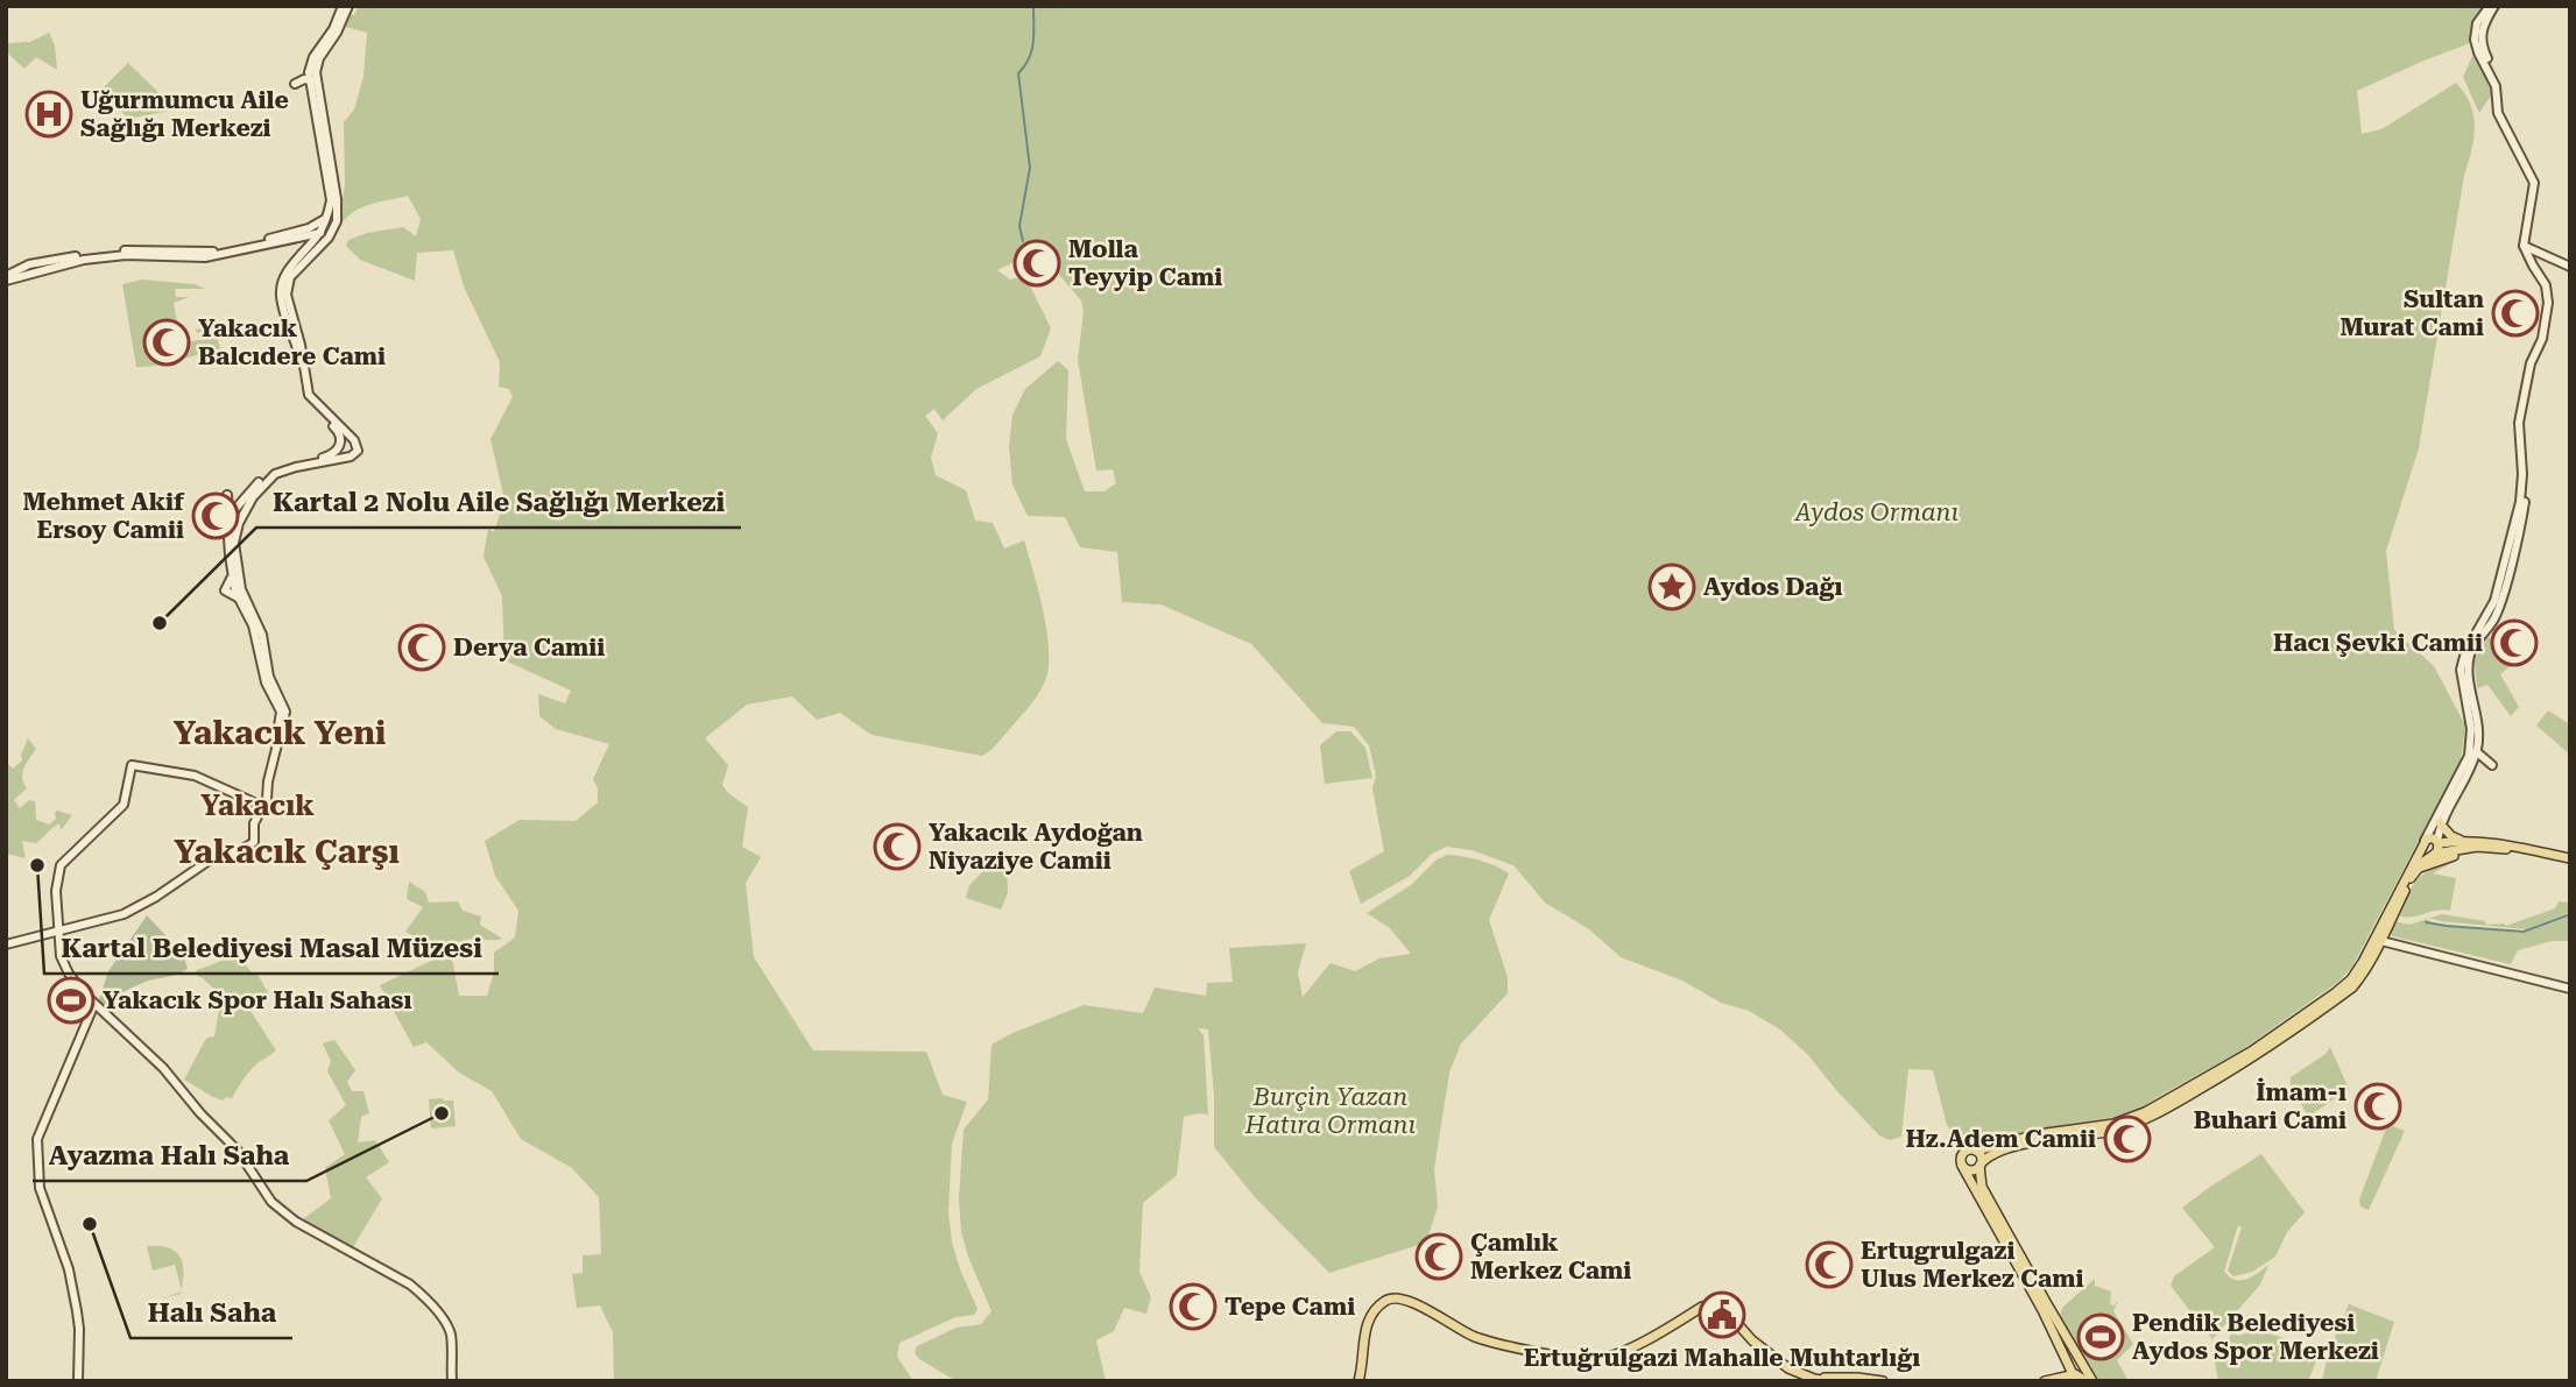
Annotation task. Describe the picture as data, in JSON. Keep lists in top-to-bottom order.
{
  "districts": ["Yakacık Yeni", "Yakacık", "Yakacık Çarşı"],
  "parks": ["Aydos Ormanı", "Burçin Yazan Hatıra Ormanı"],
  "places": {
    "hospital": ["Uğurmumcu Aile Sağlığı Merkezi"],
    "mosque": [
      "Molla Teyyip Cami",
      "Sultan Murat Cami",
      "Yakacık Balcıdere Cami",
      "Mehmet Akif Ersoy Camii",
      "Hacı Şevki Camii",
      "Derya Camii",
      "Yakacık Aydoğan Niyaziye Camii",
      "İmam-ı Buhari Cami",
      "Hz.Adem Camii",
      "Çamlık Merkez Cami",
      "Ertugrulgazi Ulus Merkez Cami",
      "Tepe Cami"
    ],
    "place": ["Aydos Dağı"],
    "other": [
      "Kartal 2 Nolu Aile Sağlığı Merkezi",
      "Kartal Belediyesi Masal Müzesi",
      "Ayazma Halı Saha",
      "Halı Saha"
    ],
    "sports": ["Yakacık Spor Halı Sahası", "Pendik Belediyesi Aydos Spor Merkezi"],
    "public building": ["Ertuğrulgazi Mahalle Muhtarlığı"]
  }
}
